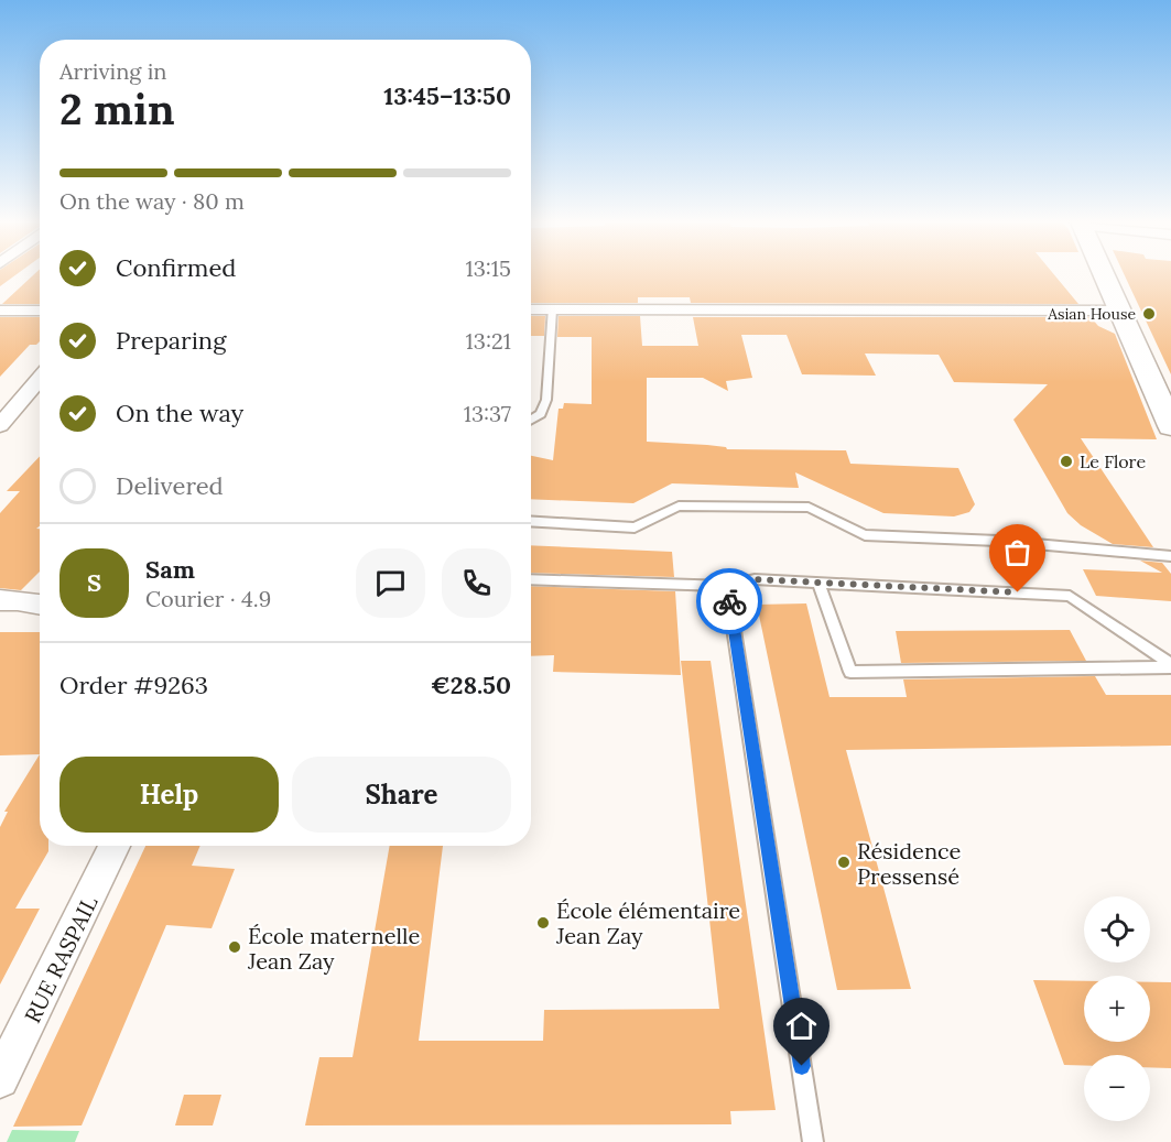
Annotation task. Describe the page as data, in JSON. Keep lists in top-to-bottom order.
{
  "streets": {
    "street": ["RUE RASPAIL"]
  },
  "places": [
    "Asian House",
    "Le Flore",
    "Résidence Pressensé",
    "École élémentaire Jean Zay",
    "École maternelle Jean Zay"
  ],
  "page": {
    "heading": ["2 min", "Arriving in", "13:45–13:50"],
    "panel": [
      "Sam",
      "Courier · 4.9",
      "Order #9263",
      "€28.50"
    ],
    "bar": "On the way · 80 m",
    "list": [
      ["Confirmed", "13:15"],
      ["Preparing", "13:21"],
      ["On the way", "13:37"],
      "Delivered"
    ],
    "round": "S",
    "buttons": ["Help", "Share"],
    "map_buttons": ["+", "−"]
  }
}
